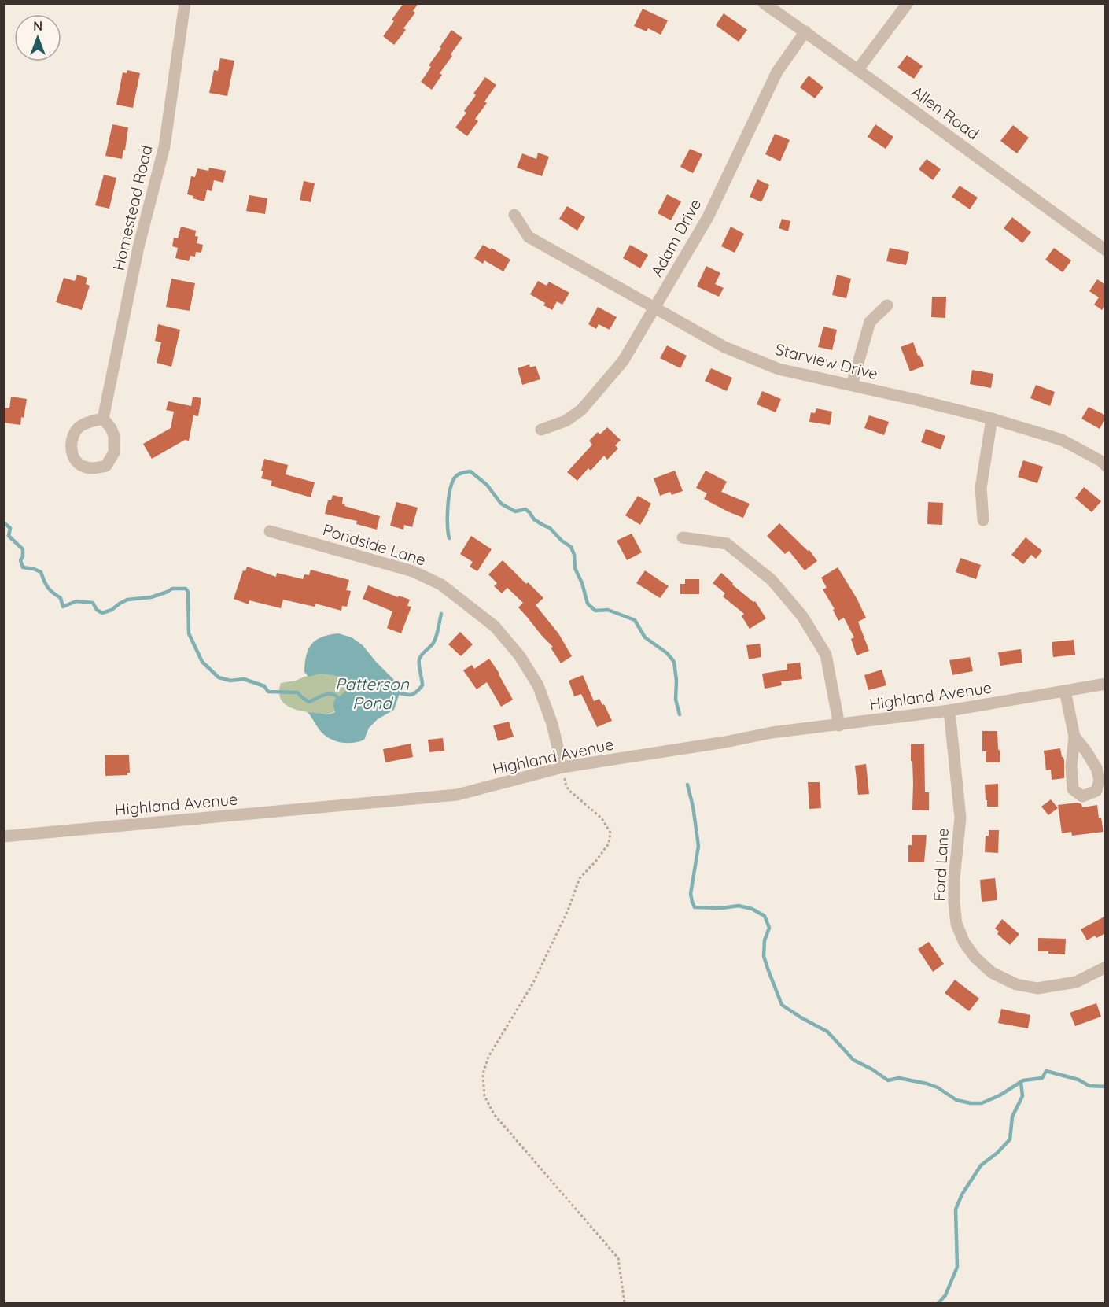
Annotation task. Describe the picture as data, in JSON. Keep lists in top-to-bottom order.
{
  "streets": {
    "street": [
      "Allen Road",
      "Homestead Road",
      "Adam Drive",
      "Starview Drive",
      "Pondside Lane",
      "Highland Avenue",
      "Ford Lane"
    ]
  },
  "crossings": [
    ["Allen Road", "Adam Drive"],
    ["Adam Drive", "Starview Drive"],
    ["Pondside Lane", "Highland Avenue"],
    ["Highland Avenue", "Ford Lane"]
  ],
  "water": ["Patterson Pond"],
  "north": "top"
}
